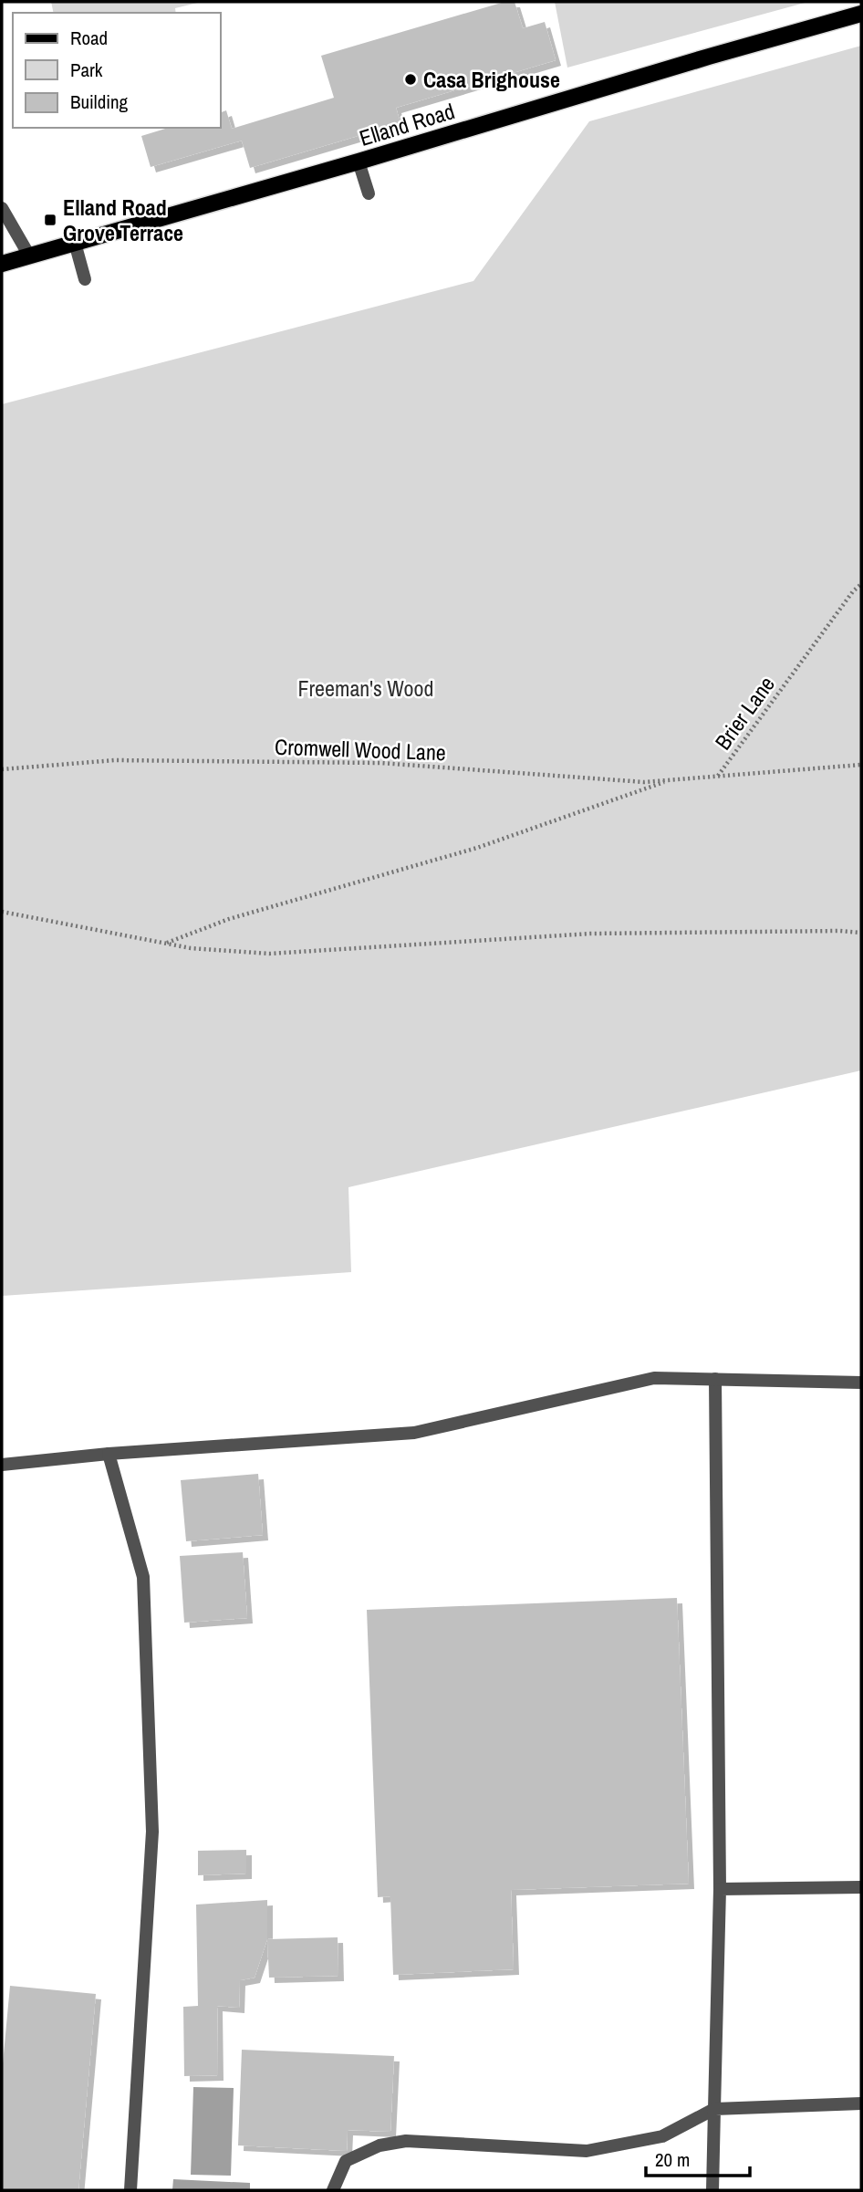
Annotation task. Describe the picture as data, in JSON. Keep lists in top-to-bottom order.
{
  "streets": {
    "main road": ["Elland Road"],
    "path": ["Brier Lane", "Cromwell Wood Lane"]
  },
  "crossings": [
    ["Brier Lane", "Cromwell Wood Lane"]
  ],
  "parks": ["Freeman's Wood"],
  "places": {
    "other": ["Casa Brighouse"],
    "transit": ["Elland Road Grove Terrace"]
  },
  "legend": ["Road", "Park", "Building"],
  "scale_bar": "20 m"
}
